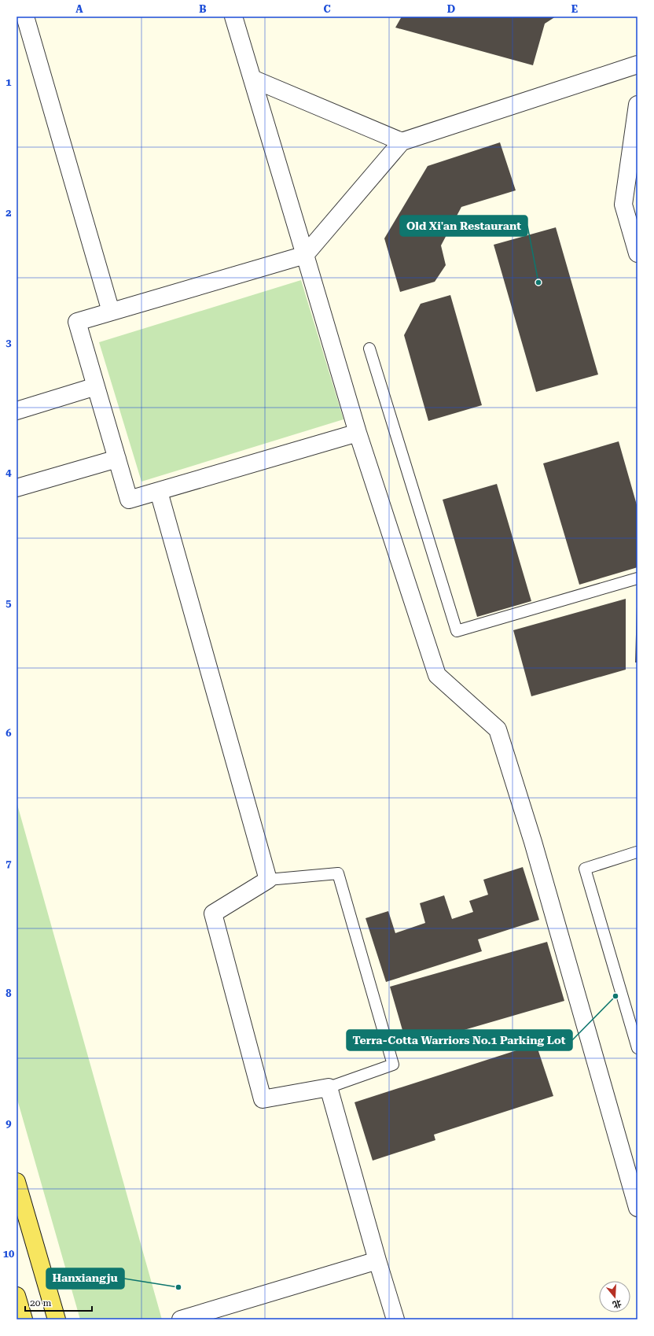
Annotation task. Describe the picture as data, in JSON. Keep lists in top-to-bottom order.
{
  "places": ["Old Xi'an Restaurant", "Terra-Cotta Warriors No.1 Parking Lot", "Hanxiangju"],
  "scale_bar": "20 m",
  "north": "bottom",
  "grid": {
    "columns": [
      "A",
      "B",
      "C",
      "D",
      "E"
    ],
    "rows": [
      "1",
      "2",
      "3",
      "4",
      "5",
      "6",
      "7",
      "8",
      "9",
      "10"
    ]
  }
}
